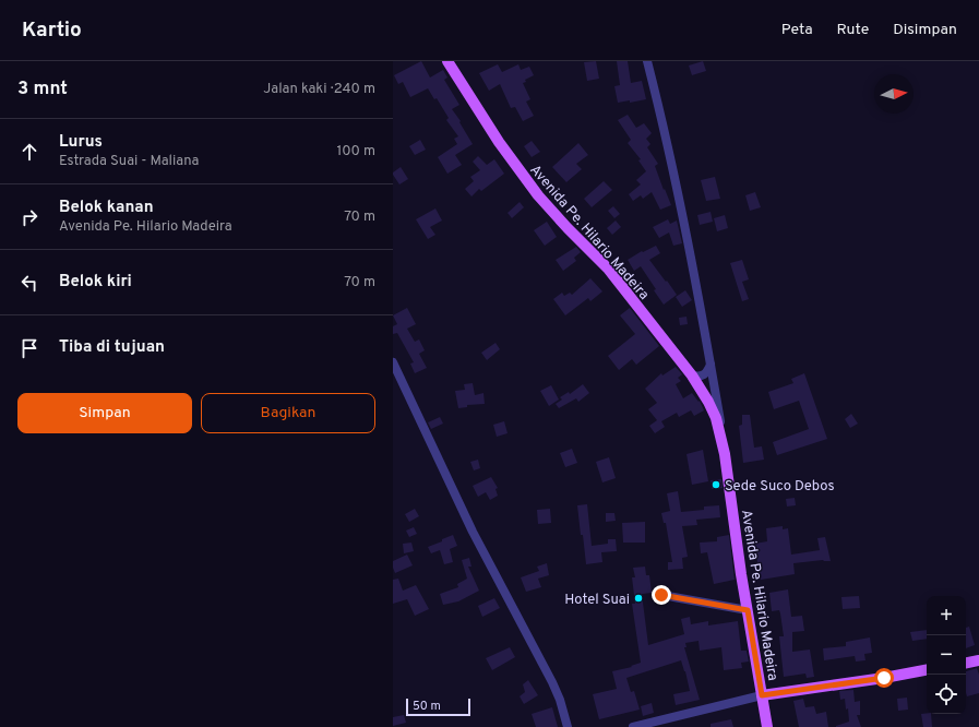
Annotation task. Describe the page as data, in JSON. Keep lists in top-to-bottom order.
{
  "streets": {
    "main road": ["Avenida Pe. Hilario Madeira"]
  },
  "places": ["Sede Suco Debos", "Hotel Suai"],
  "scale_bar": "50 m",
  "north": "right",
  "page": {
    "header": "Kartio",
    "nav": ["Peta", "Rute", "Disimpan"],
    "heading": ["3 mnt", "Jalan kaki · 240 m"],
    "list": [
      ["Lurus", "Estrada Suai - Maliana", "100 m"],
      ["Belok kanan", "Avenida Pe. Hilario Madeira", "70 m"],
      ["Belok kiri", "70 m"],
      "Tiba di tujuan"
    ],
    "buttons": ["Simpan", "Bagikan"],
    "map_buttons": ["+", "−"],
    "scale": "50 m"
  }
}
